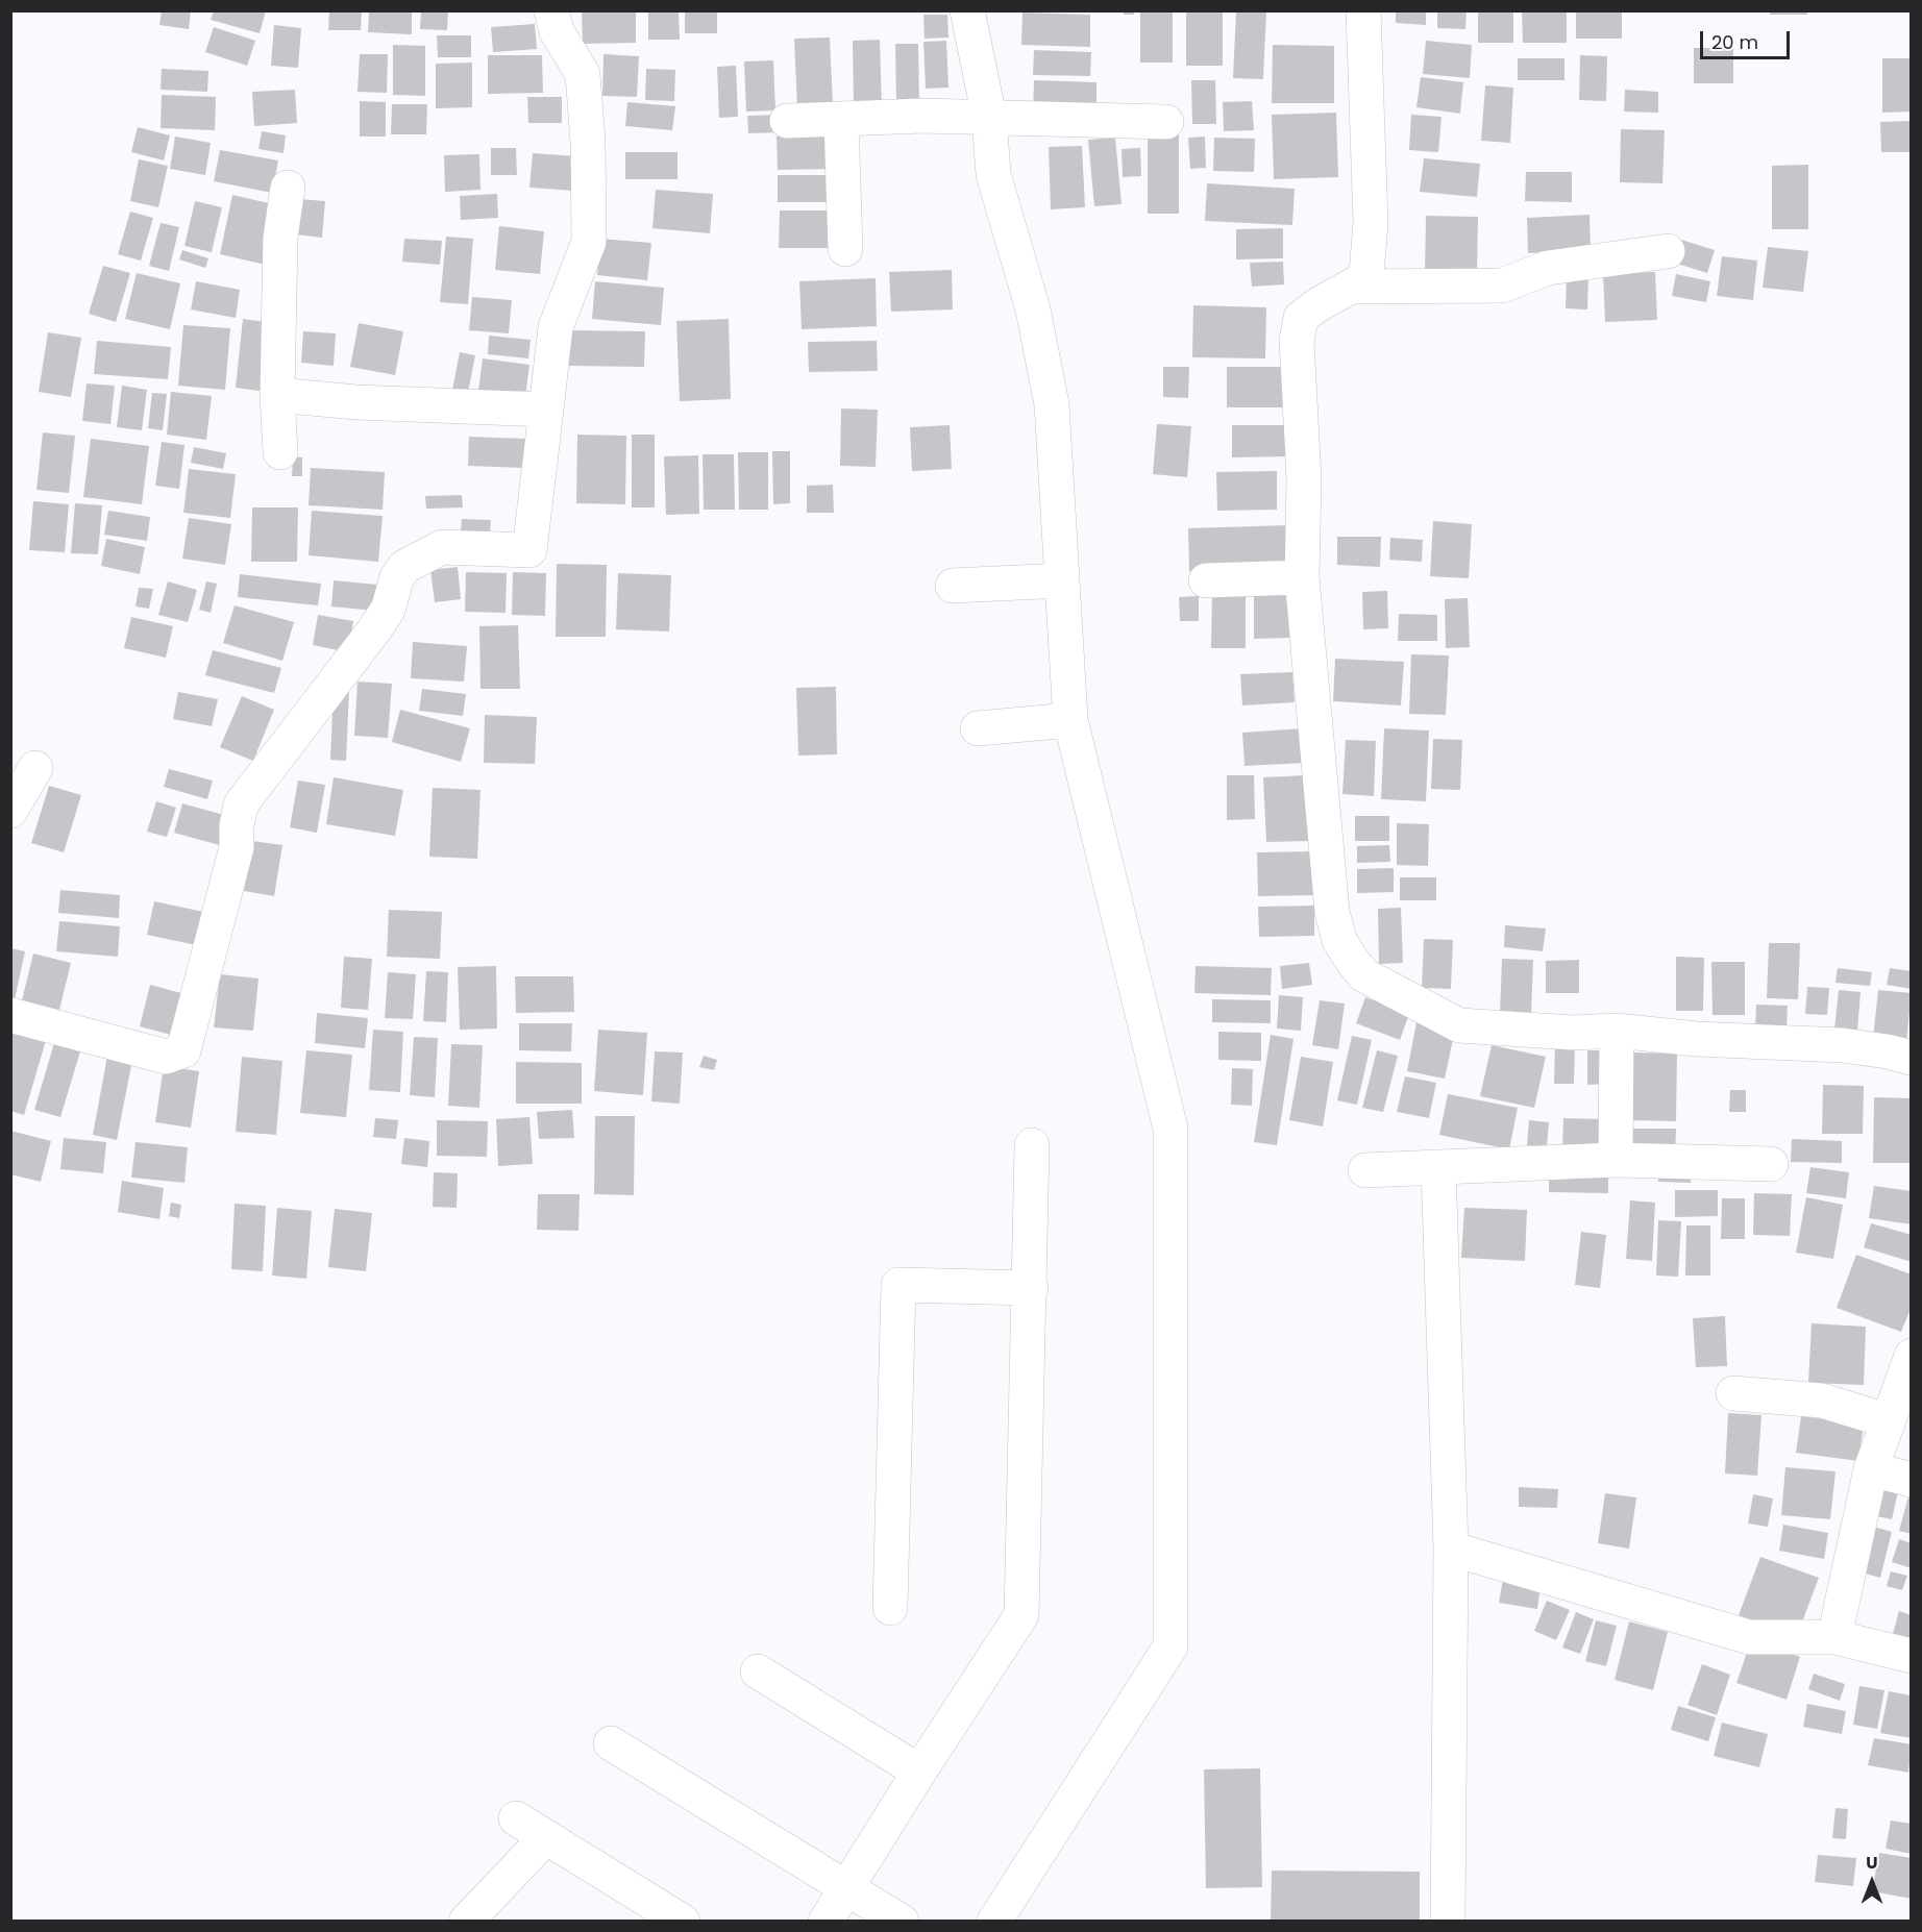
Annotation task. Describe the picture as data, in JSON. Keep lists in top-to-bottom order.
{
  "scale_bar": "20 m",
  "north": "top"
}
